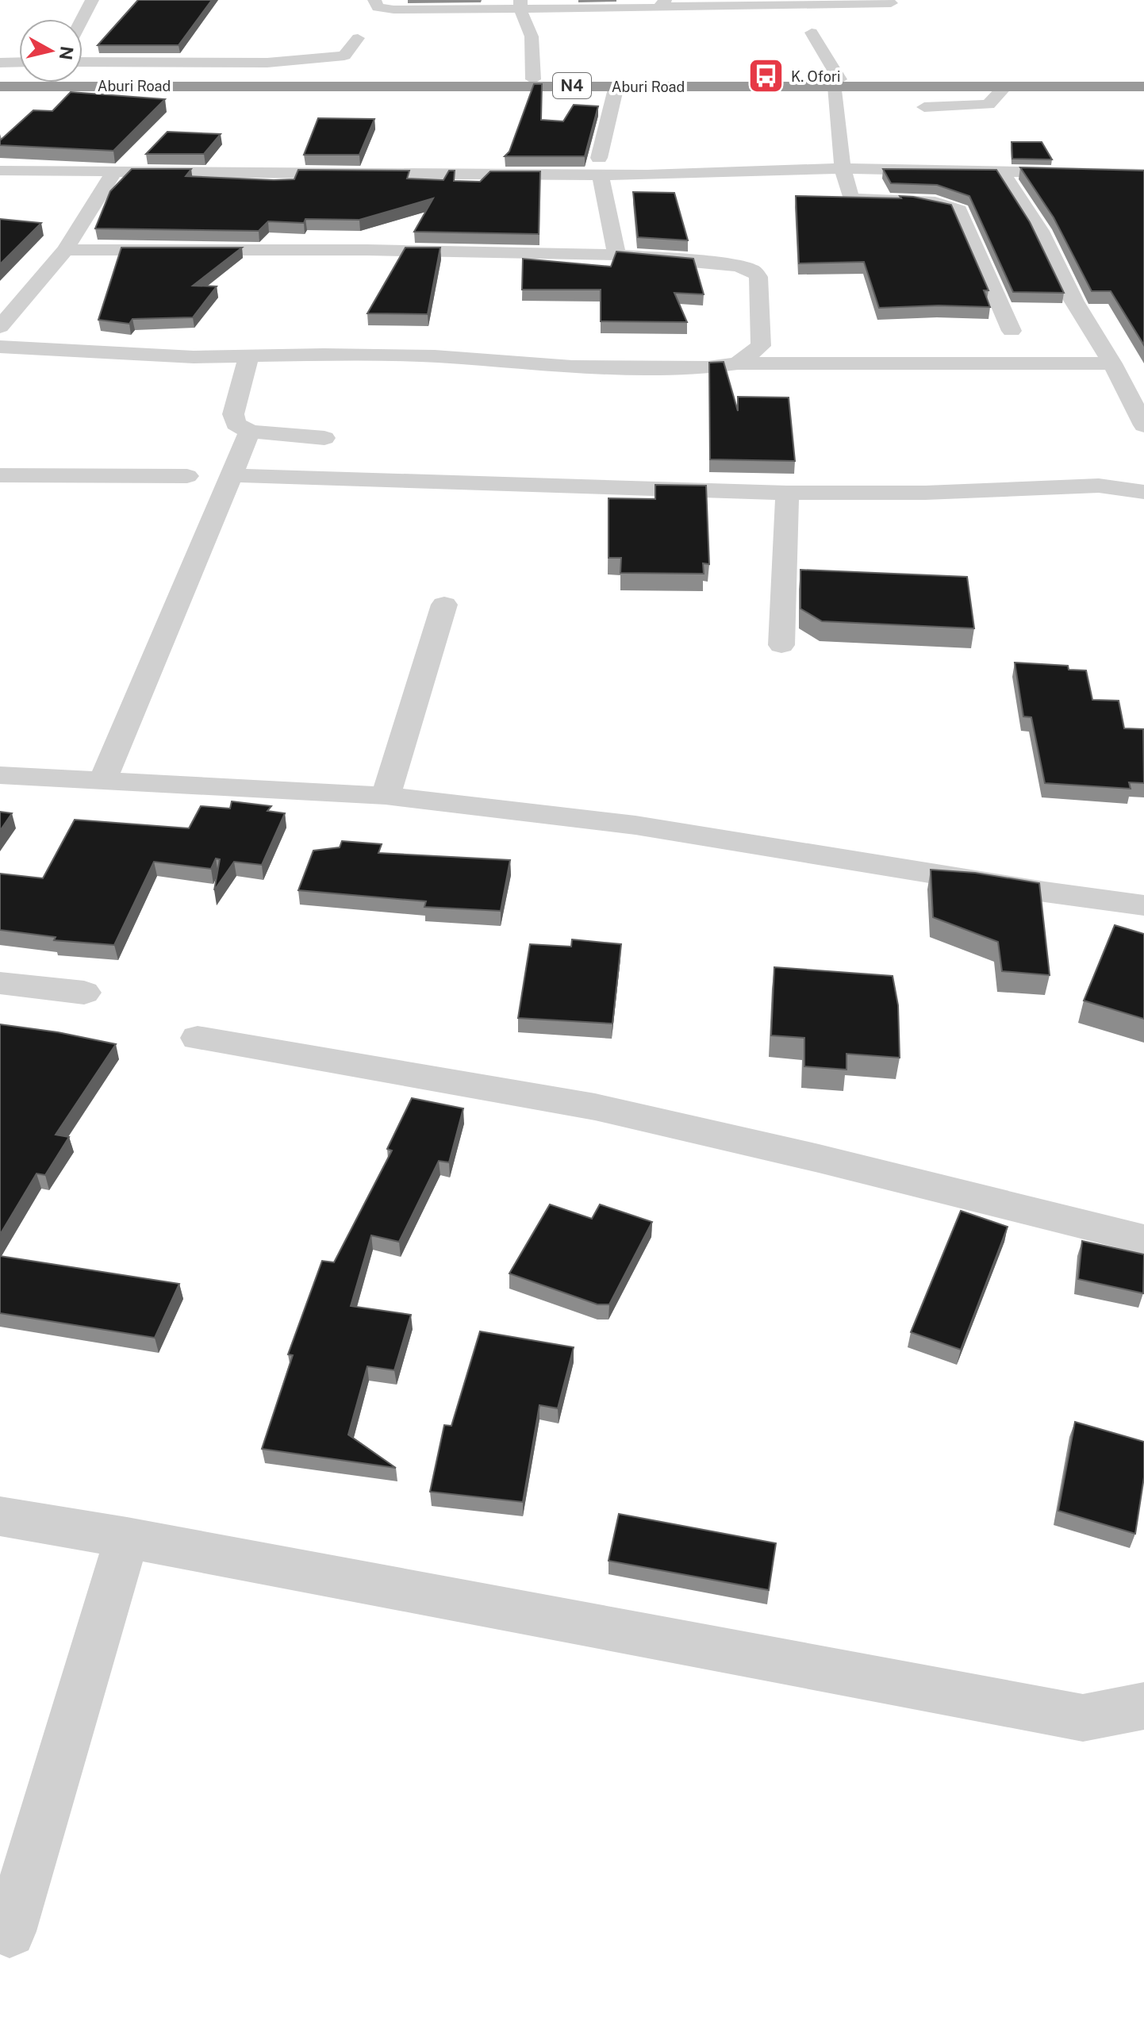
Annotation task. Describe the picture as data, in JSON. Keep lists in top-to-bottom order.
{
  "streets": {
    "highway": ["Aburi Road", "N4"]
  },
  "places": {
    "bus stop": ["K. Ofori"]
  },
  "north": "right"
}
